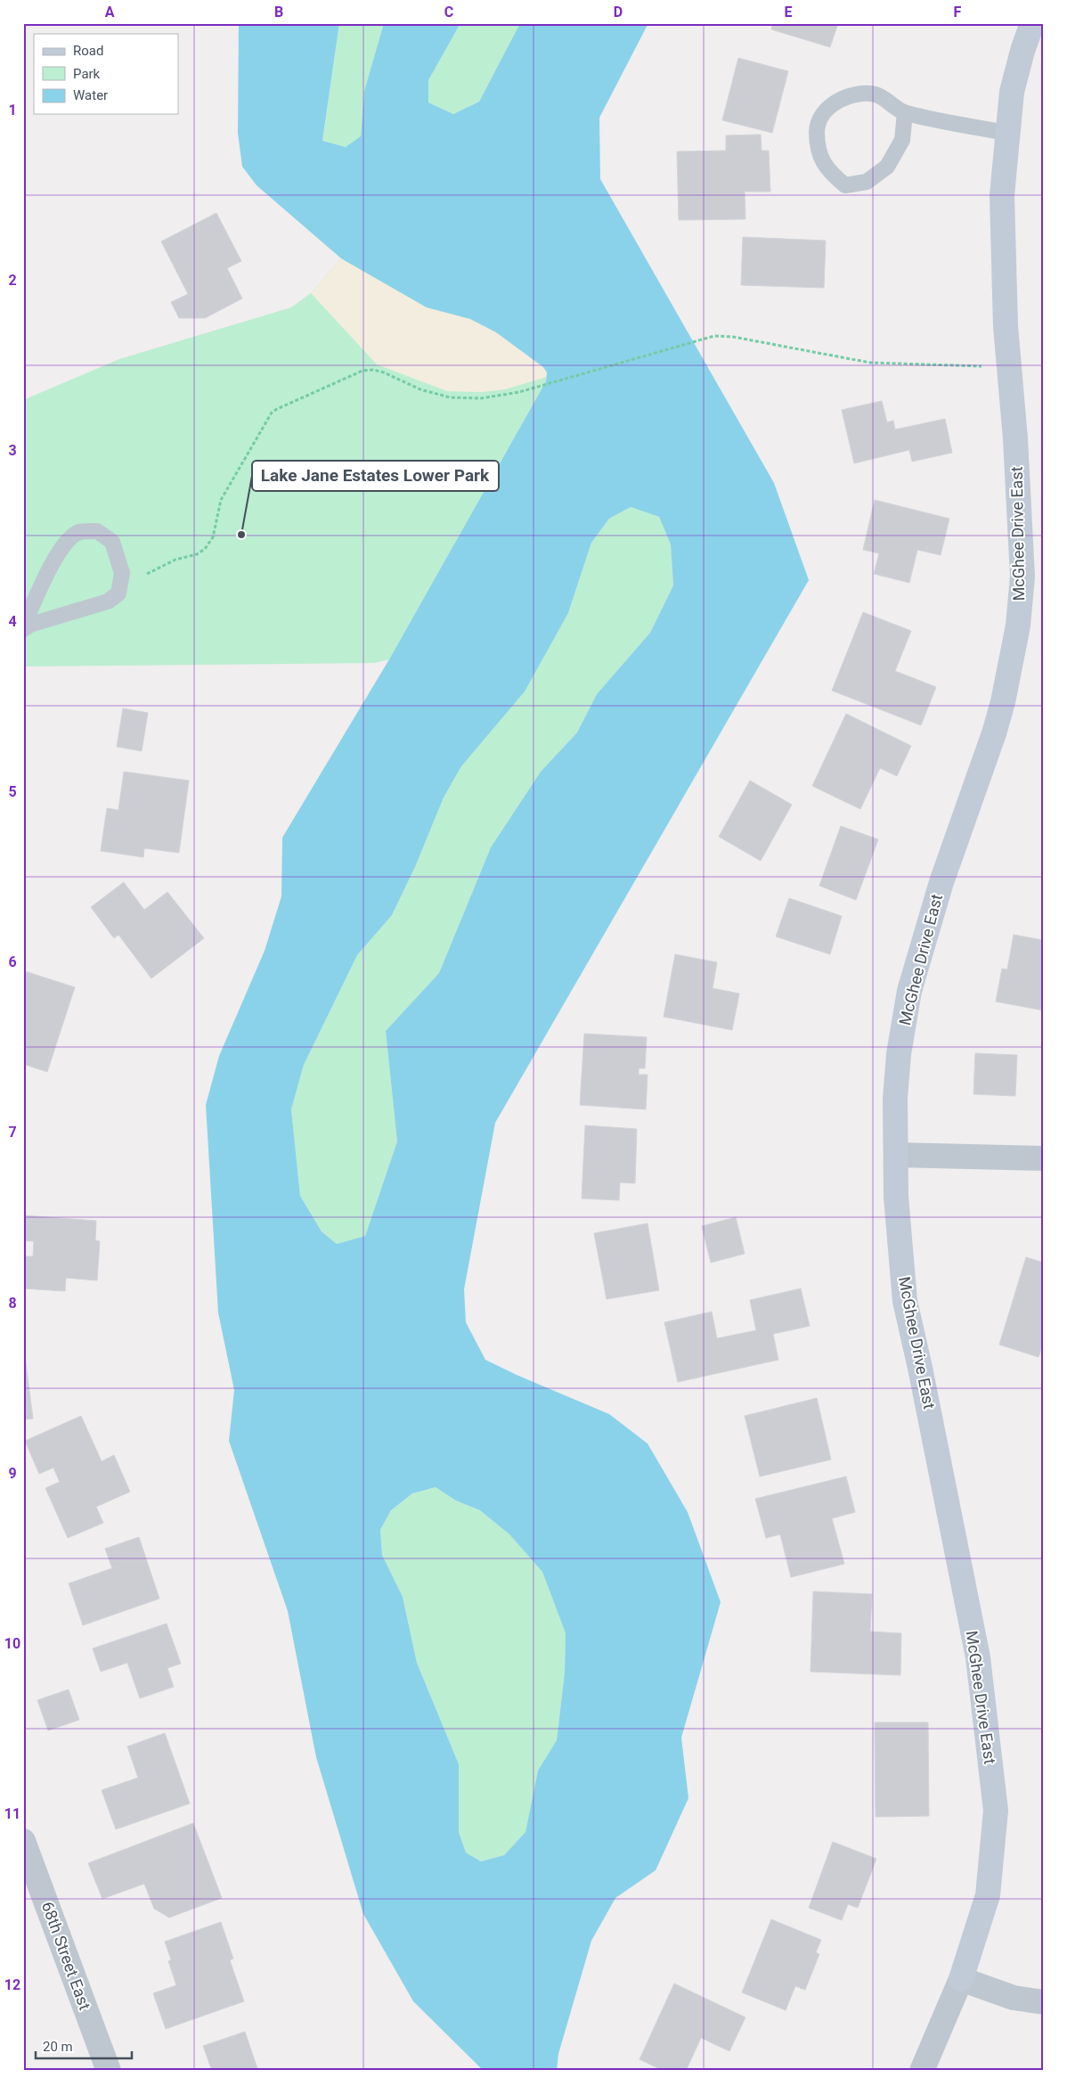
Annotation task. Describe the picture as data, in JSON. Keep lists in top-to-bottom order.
{
  "streets": {
    "street": ["McGhee Drive East", "68th Street East"]
  },
  "places": ["Lake Jane Estates Lower Park"],
  "legend": ["Road", "Park", "Water"],
  "scale_bar": "20 m",
  "grid": {
    "columns": [
      "A",
      "B",
      "C",
      "D",
      "E",
      "F"
    ],
    "rows": [
      "1",
      "2",
      "3",
      "4",
      "5",
      "6",
      "7",
      "8",
      "9",
      "10",
      "11",
      "12"
    ]
  }
}
